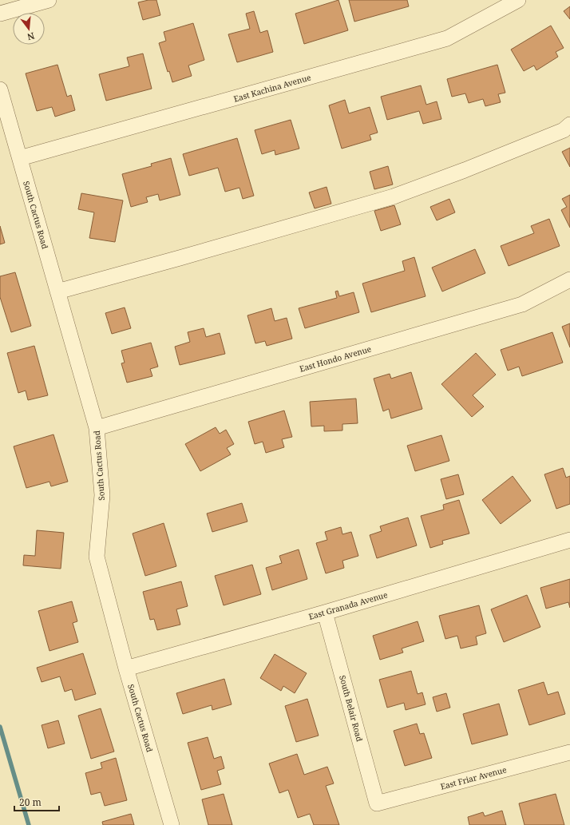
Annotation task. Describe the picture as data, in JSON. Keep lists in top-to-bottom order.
{
  "streets": {
    "street": [
      "East Kachina Avenue",
      "South Cactus Road",
      "East Hondo Avenue",
      "East Granada Avenue",
      "South Belair Road",
      "East Friar Avenue"
    ]
  },
  "crossings": [
    ["East Kachina Avenue", "South Cactus Road"],
    ["South Cactus Road", "East Hondo Avenue"],
    ["South Cactus Road", "East Granada Avenue"],
    ["East Granada Avenue", "South Belair Road"],
    ["South Belair Road", "East Friar Avenue"]
  ],
  "scale_bar": "20 m",
  "north": "bottom"
}
